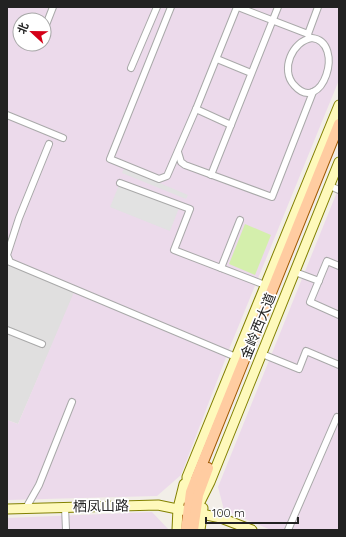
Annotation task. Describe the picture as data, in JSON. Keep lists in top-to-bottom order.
{
  "streets": {
    "main road": ["金岭西大道"],
    "street": ["栖凤山路"]
  },
  "crossings": [
    ["金岭西大道", "栖凤山路"]
  ],
  "scale_bar": "100 m",
  "north": "left"
}
